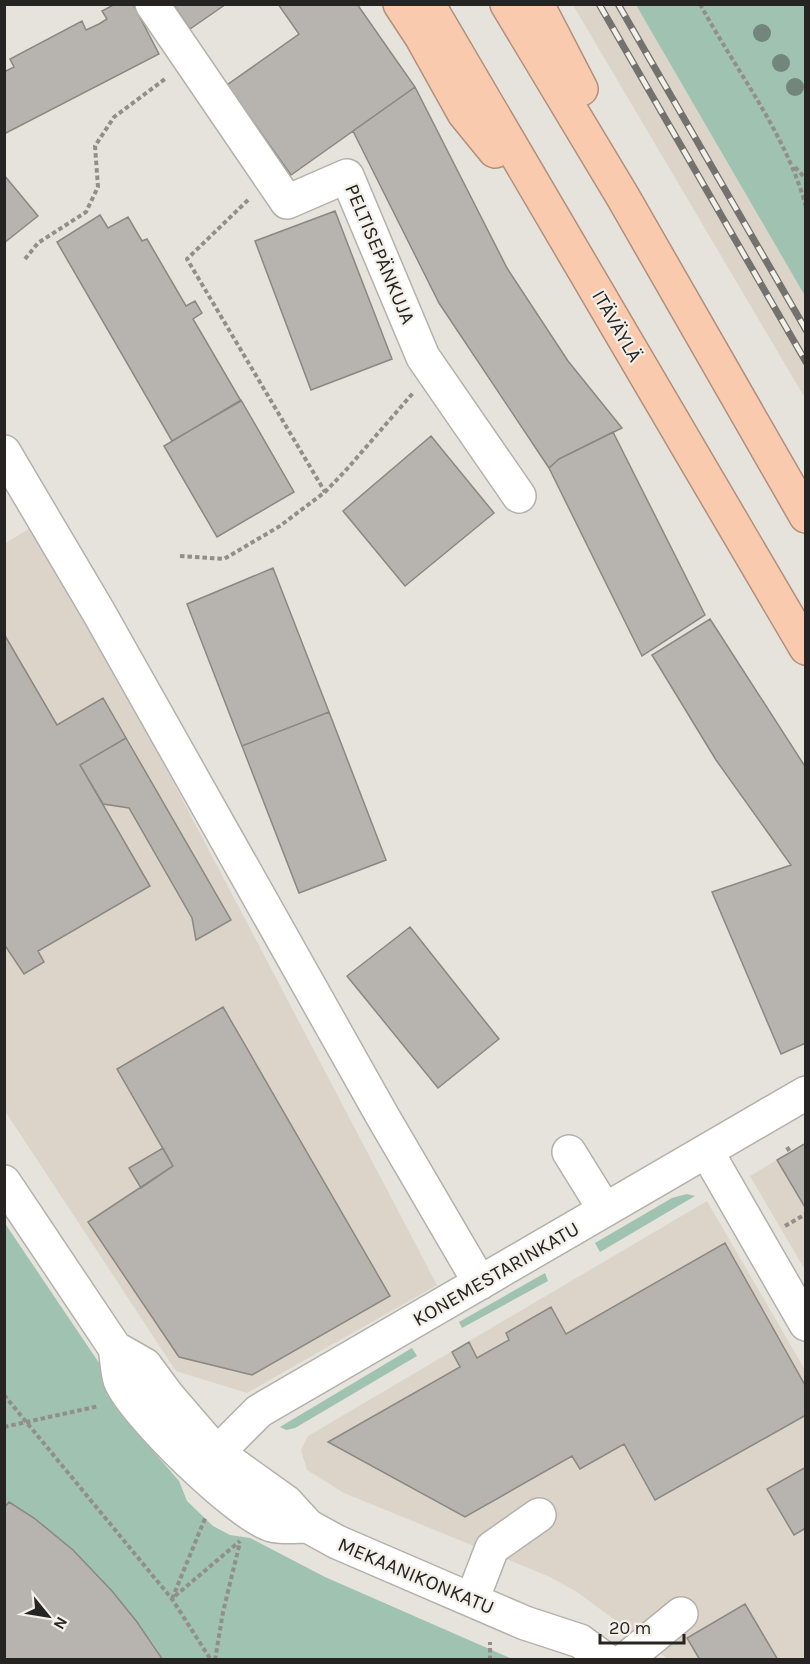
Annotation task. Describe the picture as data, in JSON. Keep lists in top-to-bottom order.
{
  "streets": {
    "highway": ["ITÄVÄYLÄ"],
    "street": ["PELTISEPÄNKUJA", "KONEMESTARINKATU", "MEKAANIKONKATU"]
  },
  "crossings": [
    ["KONEMESTARINKATU", "MEKAANIKONKATU"]
  ],
  "scale_bar": "20 m",
  "north": "bottom right"
}
